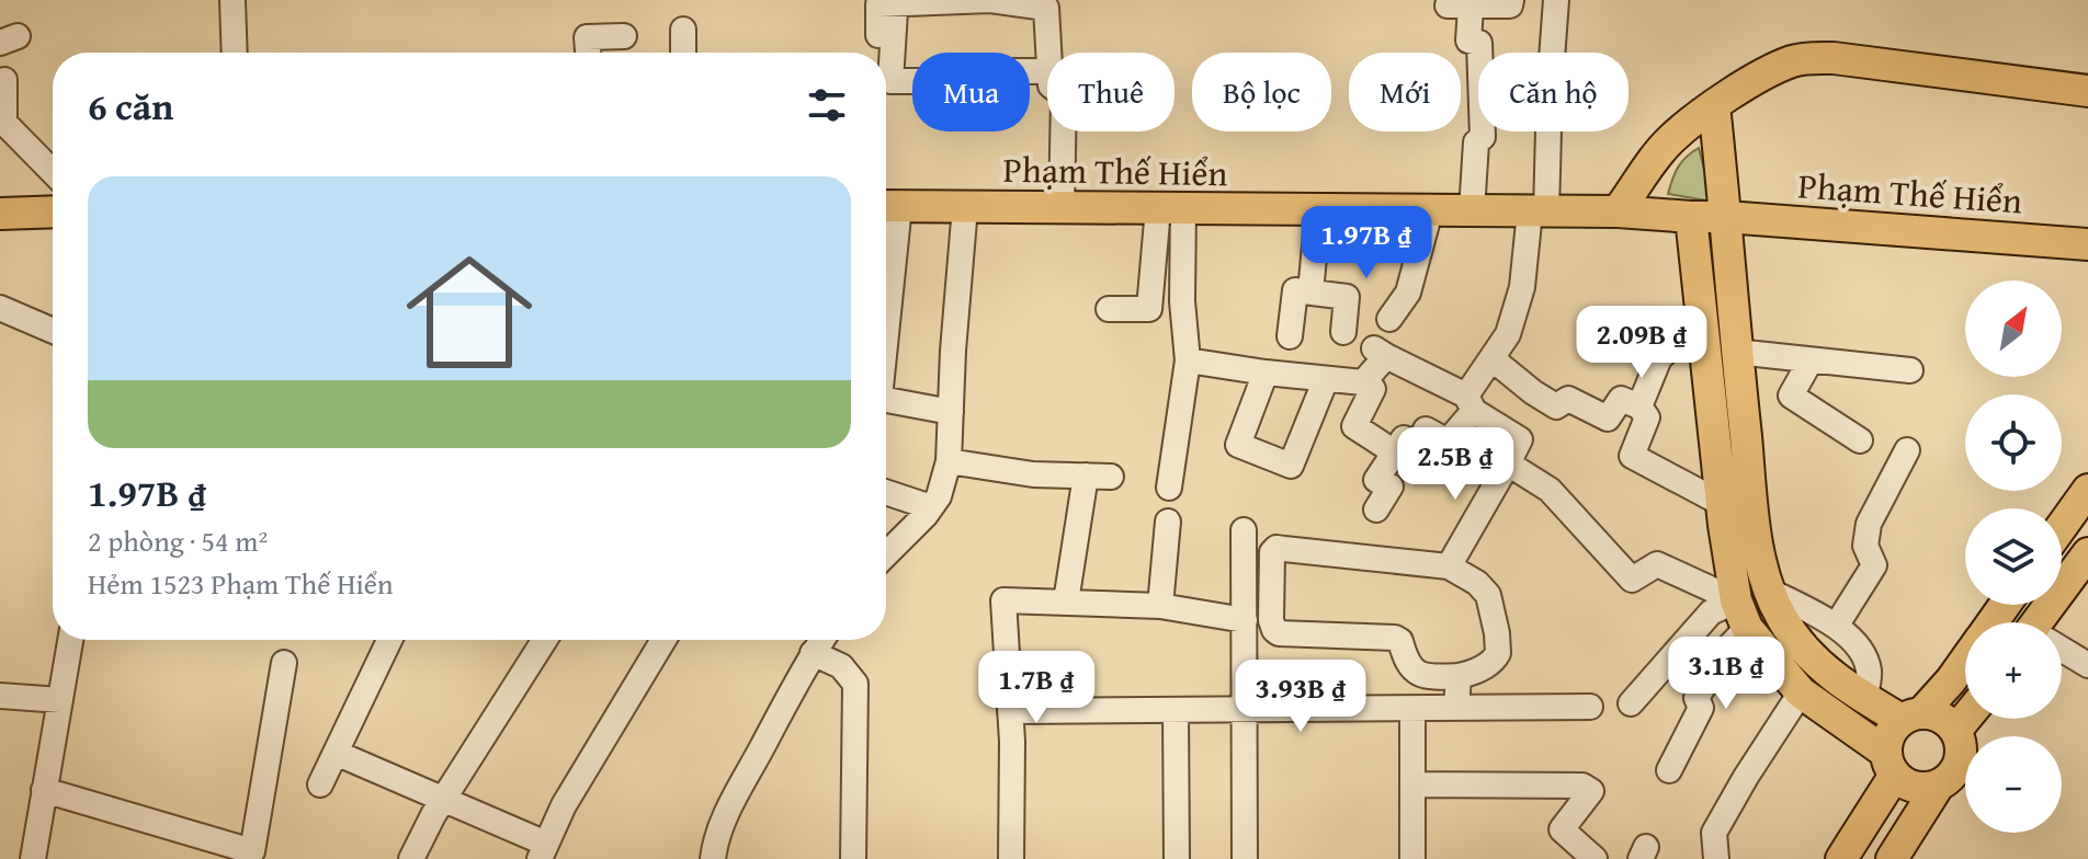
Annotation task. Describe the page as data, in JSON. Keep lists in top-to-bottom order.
{
  "streets": {
    "main road": ["Phạm Thế Hiển"]
  },
  "north": "top right",
  "page": {
    "chip": [
      "Mua",
      "Thuê",
      "Bộ lọc",
      "Mới",
      "Căn hộ"
    ],
    "heading": "6 căn",
    "list": [
      {
        "name": "1.97B ₫",
        "note": "2 phòng · 54 m² · Hẻm 1523 Phạm Thế Hiển"
      }
    ],
    "price": [
      "1.97B ₫",
      "2.09B ₫",
      "2.5B ₫",
      "3.1B ₫",
      "1.7B ₫",
      "3.93B ₫"
    ],
    "map_buttons": ["+", "−"]
  }
}
